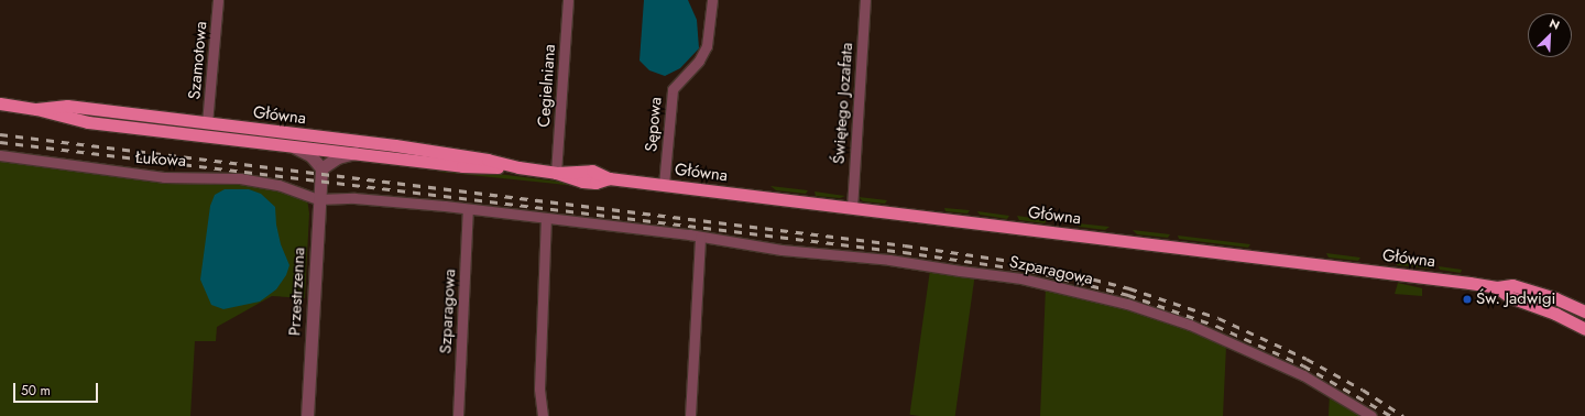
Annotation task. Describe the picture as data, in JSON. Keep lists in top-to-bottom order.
{
  "streets": {
    "main road": ["Główna"],
    "street": [
      "Szamotowa",
      "Cegielniana",
      "Świętego Jozafata",
      "Sępowa",
      "Łukowa",
      "Szparagowa",
      "Przestrzenna"
    ]
  },
  "crossings": [
    ["Szamotowa", "Główna"],
    ["Cegielniana", "Główna"],
    ["Świętego Jozafata", "Główna"],
    ["Główna", "Sępowa"],
    ["Łukowa", "Szparagowa"],
    ["Łukowa", "Przestrzenna"],
    ["Szparagowa", "Przestrzenna"]
  ],
  "places": ["Św. Jadwigi"],
  "scale_bar": "50 m",
  "north": "top right"
}
